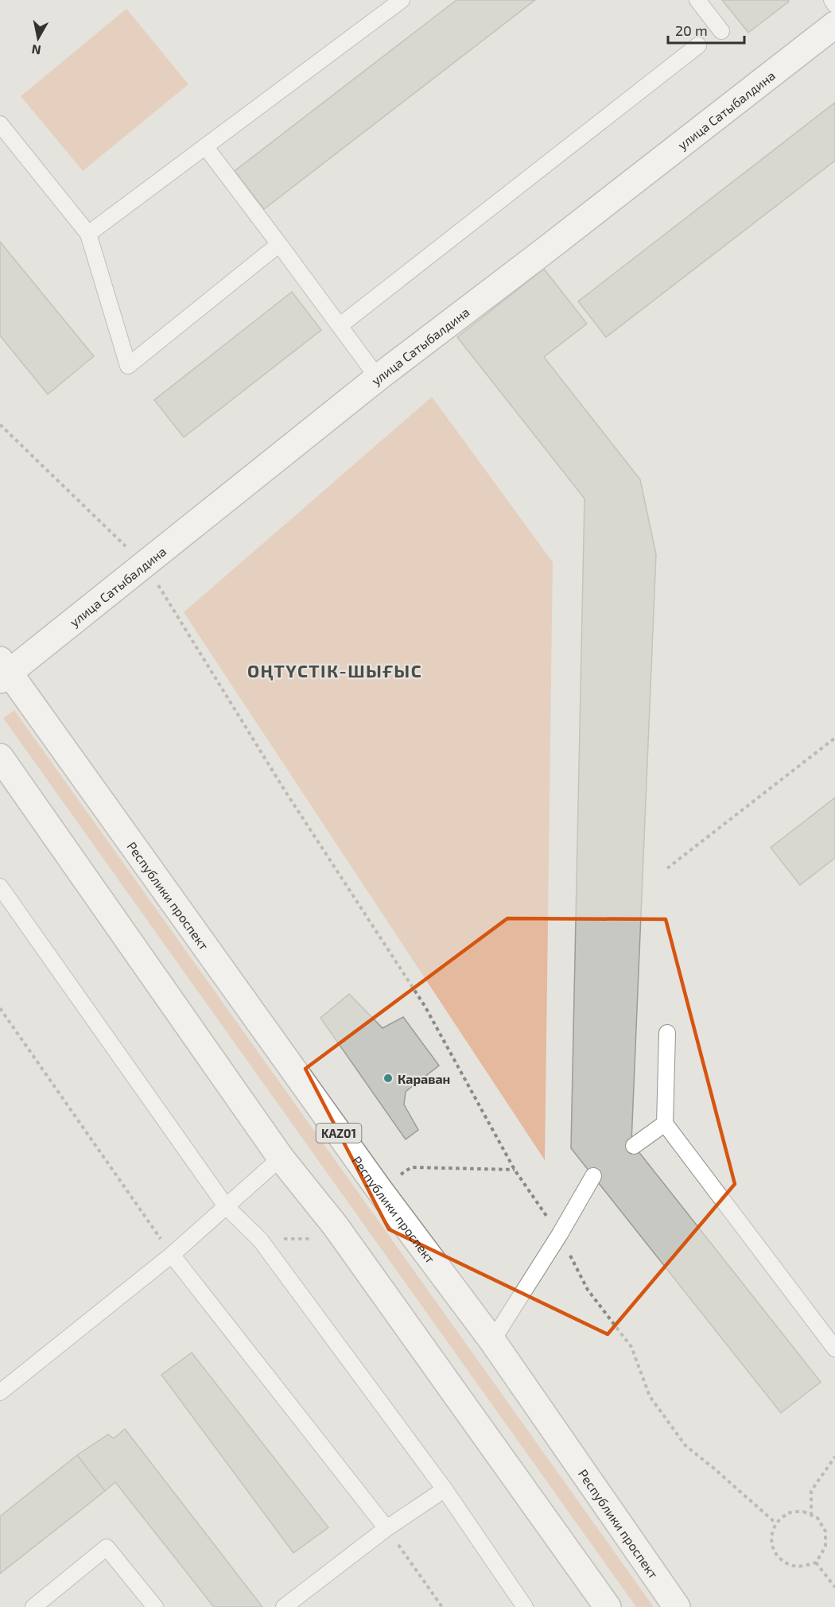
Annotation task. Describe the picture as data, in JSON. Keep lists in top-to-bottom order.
{
  "streets": {
    "main road": ["улица Сатыбалдина", "Республики проспект", "KАZ01"]
  },
  "crossings": [
    ["улица Сатыбалдина", "Республики проспект"]
  ],
  "districts": ["ОҢТҮСТІК-ШЫҒЫС"],
  "places": ["Караван"],
  "scale_bar": "20 m",
  "north": "bottom"
}
